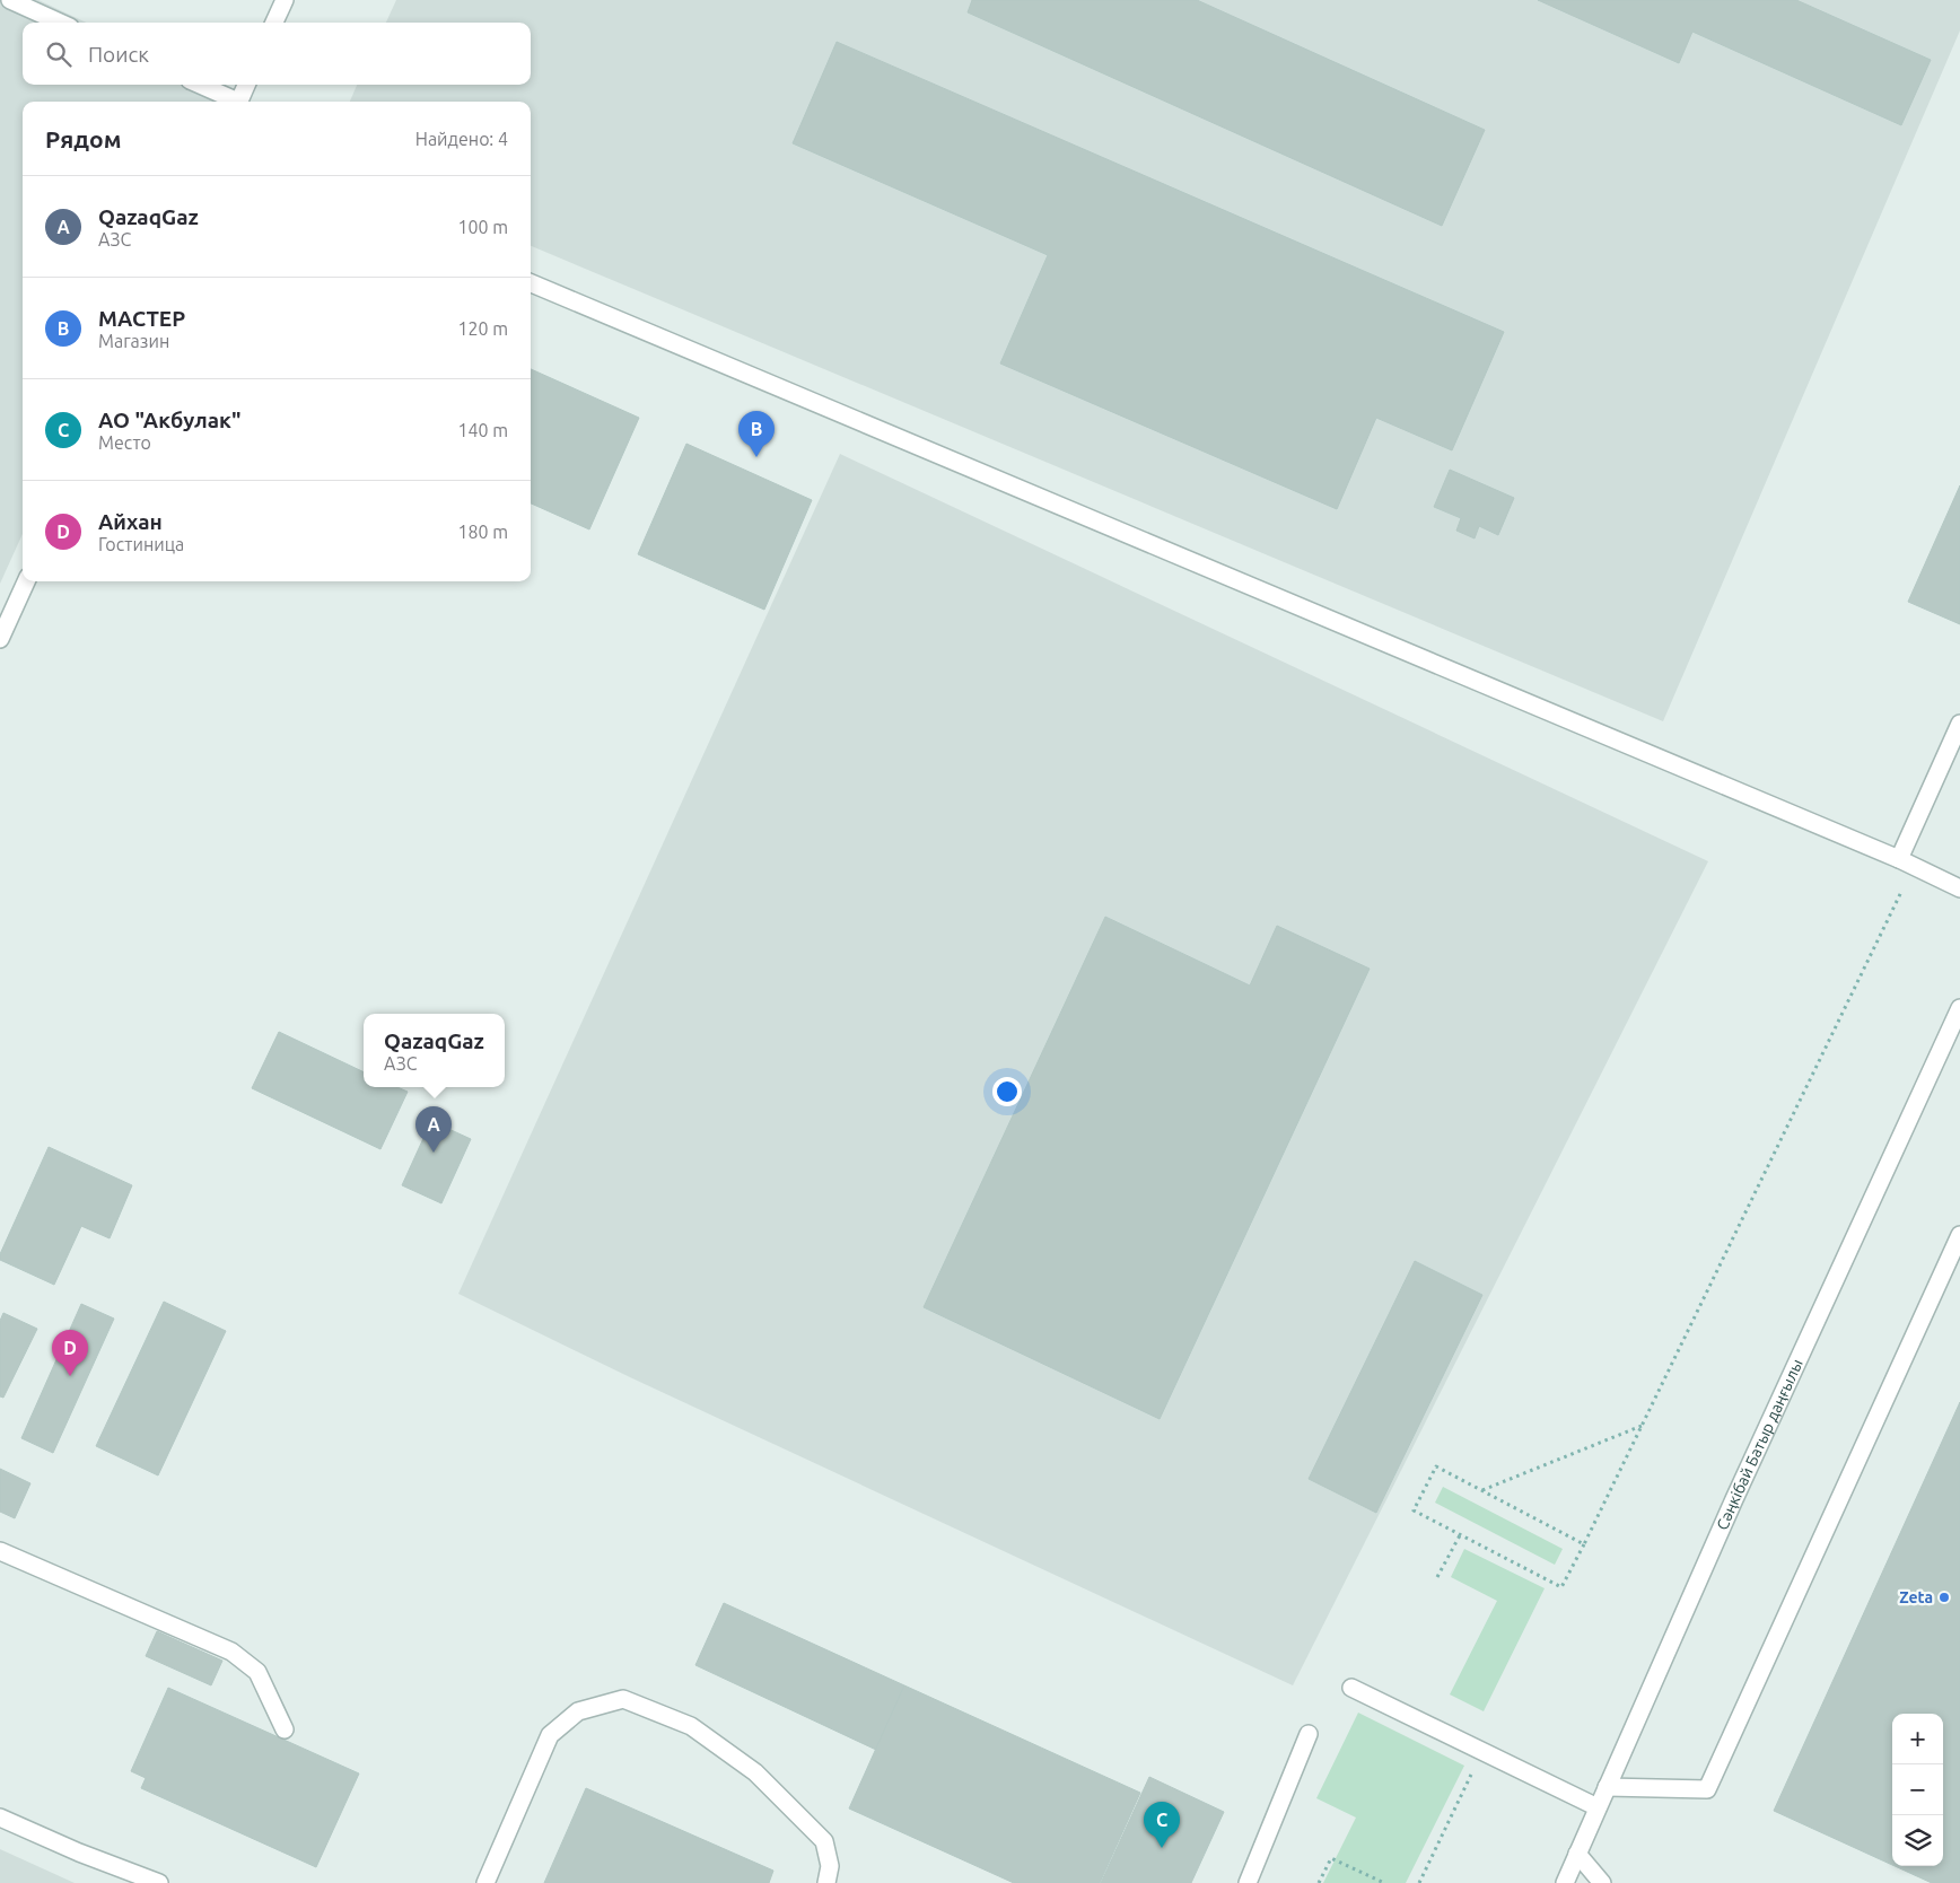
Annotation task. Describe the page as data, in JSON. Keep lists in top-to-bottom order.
{
  "streets": {
    "street": ["Сәңкібай Батыр даңғылы"]
  },
  "places": ["Zeta"],
  "page": {
    "search": "Поиск",
    "heading": ["Рядом", "Найдено: 4"],
    "list": [
      {
        "mark": "A",
        "name": "QazaqGaz",
        "note": "АЗС",
        "value": "100 m"
      },
      {
        "mark": "B",
        "name": "МАСТЕР",
        "note": "Магазин",
        "value": "120 m"
      },
      {
        "mark": "C",
        "name": "АО \"Акбулак\"",
        "note": "Место",
        "value": "140 m"
      },
      {
        "mark": "D",
        "name": "Айхан",
        "note": "Гостиница",
        "value": "180 m"
      }
    ],
    "pins": [
      "B",
      "A",
      "D",
      "C"
    ],
    "popup": ["QazaqGaz", "АЗС"],
    "map_buttons": ["+", "−"]
  }
}
